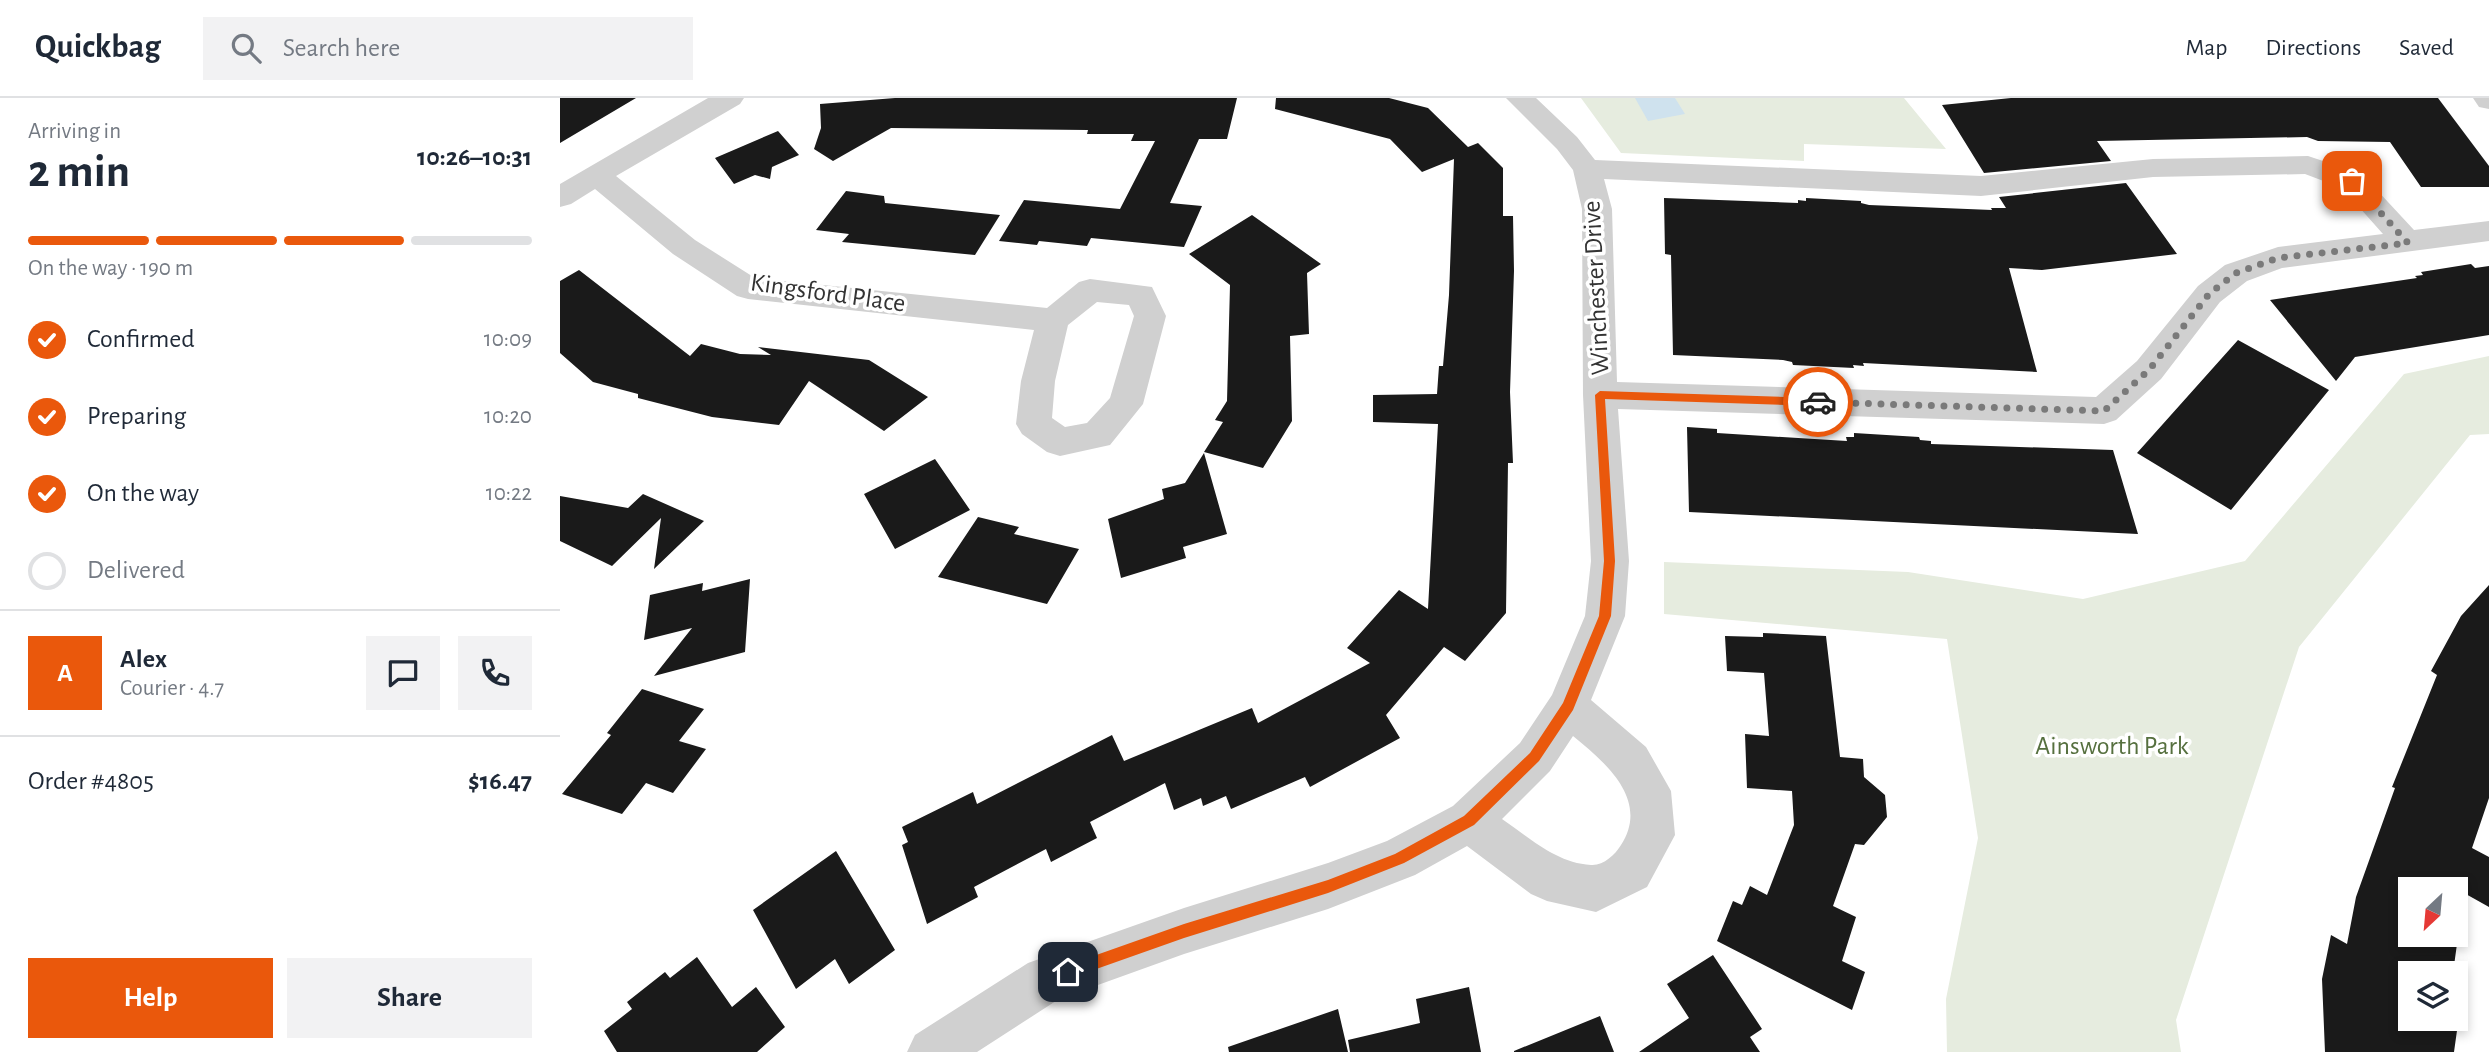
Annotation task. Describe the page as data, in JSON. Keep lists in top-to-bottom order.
{
  "streets": {
    "street": ["Winchester Drive", "Kingsford Place"]
  },
  "parks": ["Ainsworth Park"],
  "north": "bottom left",
  "page": {
    "header": "Quickbag",
    "search": "Search here",
    "nav": ["Map", "Directions", "Saved"],
    "heading": ["2 min", "Arriving in", "10:26–10:31"],
    "panel": [
      "Alex",
      "Courier · 4.7",
      "Order #4805",
      "$16.47"
    ],
    "bar": "On the way · 190 m",
    "list": [
      ["Confirmed", "10:09"],
      ["Preparing", "10:20"],
      ["On the way", "10:22"],
      "Delivered"
    ],
    "round": "A",
    "buttons": ["Help", "Share"]
  }
}
